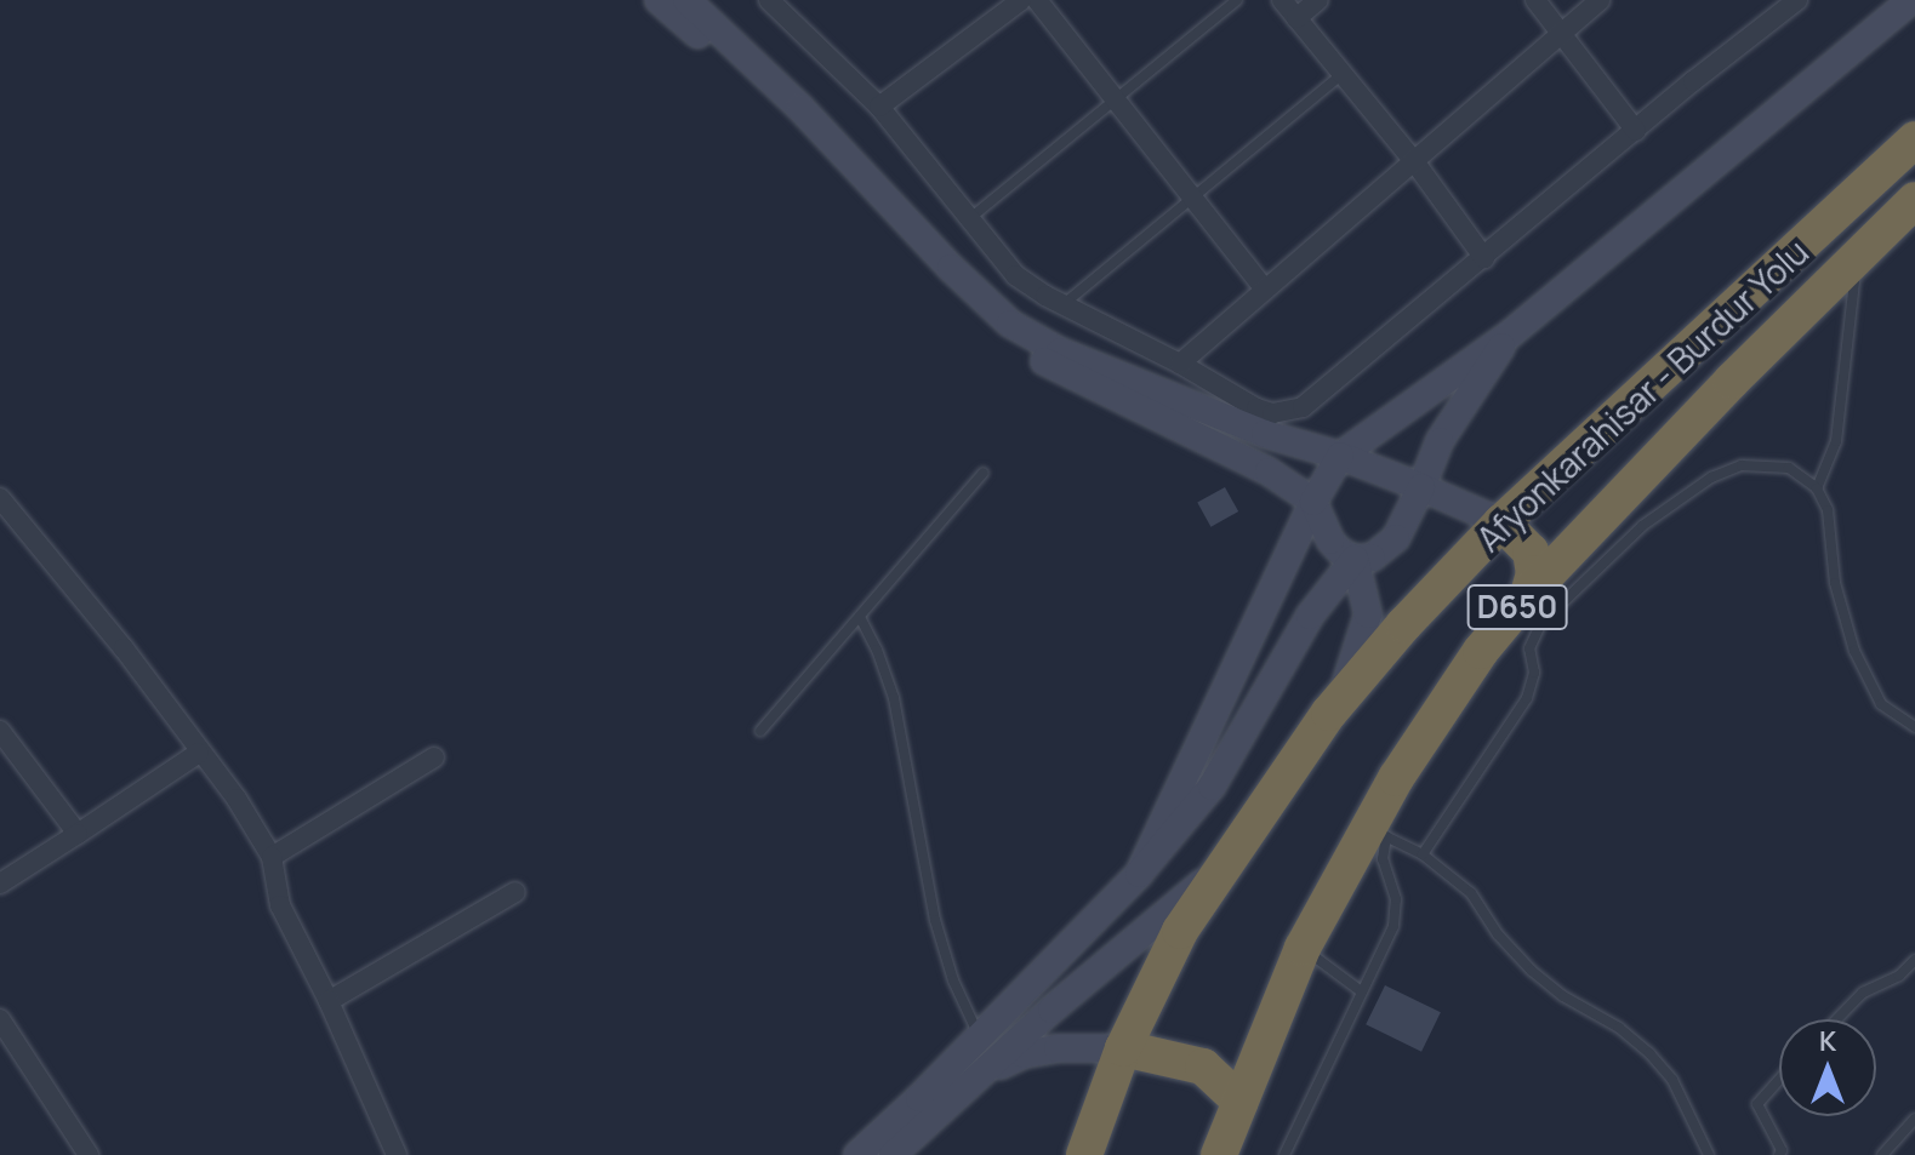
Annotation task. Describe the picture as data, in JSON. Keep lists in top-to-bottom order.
{
  "streets": {
    "highway": ["Afyonkarahisar - Burdur Yolu", "D650"]
  },
  "north": "top"
}
